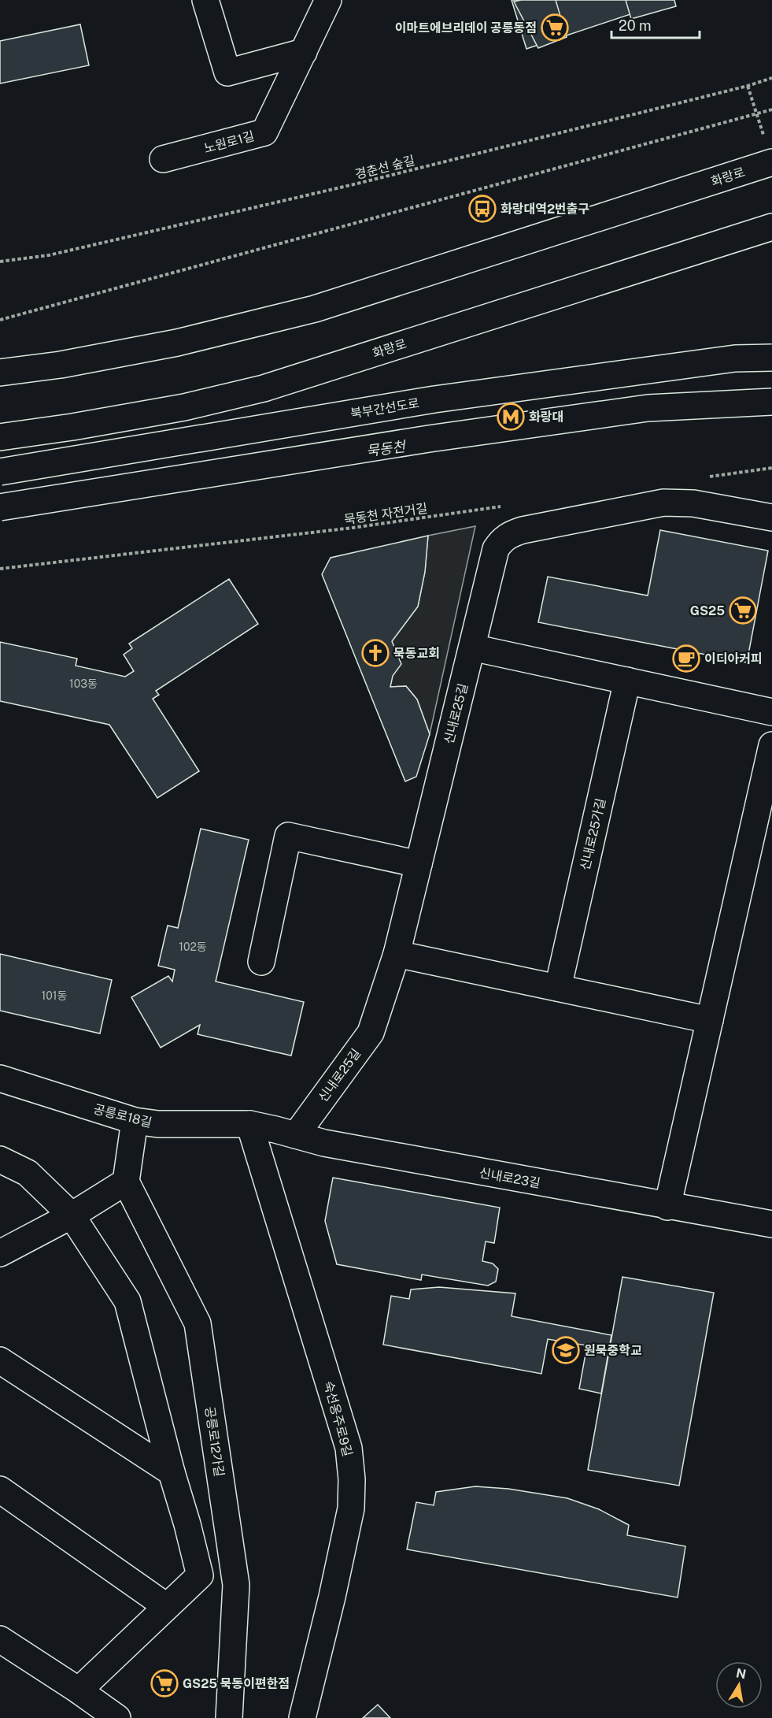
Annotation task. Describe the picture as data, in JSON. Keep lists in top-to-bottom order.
{
  "streets": {
    "main road": [
      "노원로1길",
      "화랑로",
      "북부간선도로",
      "신내로25길",
      "신내로25가길",
      "공릉로18길",
      "신내로23길",
      "숙선옹주로9길",
      "공릉로12가길"
    ],
    "path": ["경춘선 숲길", "묵동천 자전거길"]
  },
  "crossings": [
    ["신내로25길", "신내로23길"],
    ["공릉로18길", "신내로23길"],
    ["공릉로18길", "숙선옹주로9길"],
    ["신내로23길", "숙선옹주로9길"]
  ],
  "water": ["묵동천"],
  "places": {
    "supermarket": ["이마트에브리데이 공릉동점", "GS25", "GS25 묵동이편한점"],
    "bus stop": ["화랑대역2번출구"],
    "metro station": ["화랑대"],
    "church": ["묵동교회"],
    "cafe": ["이디아커피"],
    "school or university": ["원묵중학교"]
  },
  "house_numbers": ["103동", "102동", "101동"],
  "scale_bar": "20 m",
  "north": "top"
}
